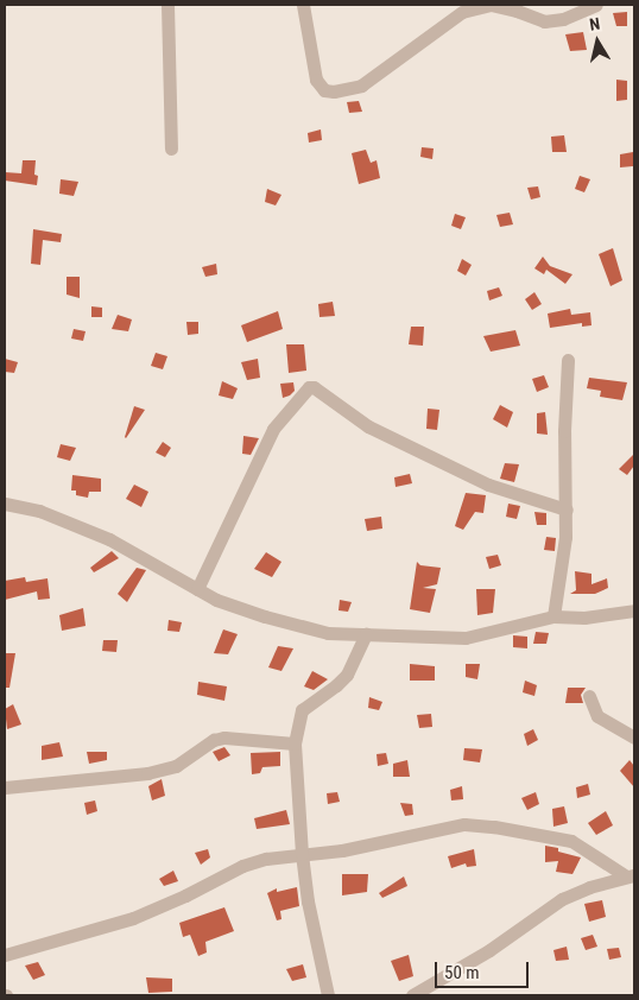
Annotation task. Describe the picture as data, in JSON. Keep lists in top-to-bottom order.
{
  "scale_bar": "50 m",
  "north": "top"
}
